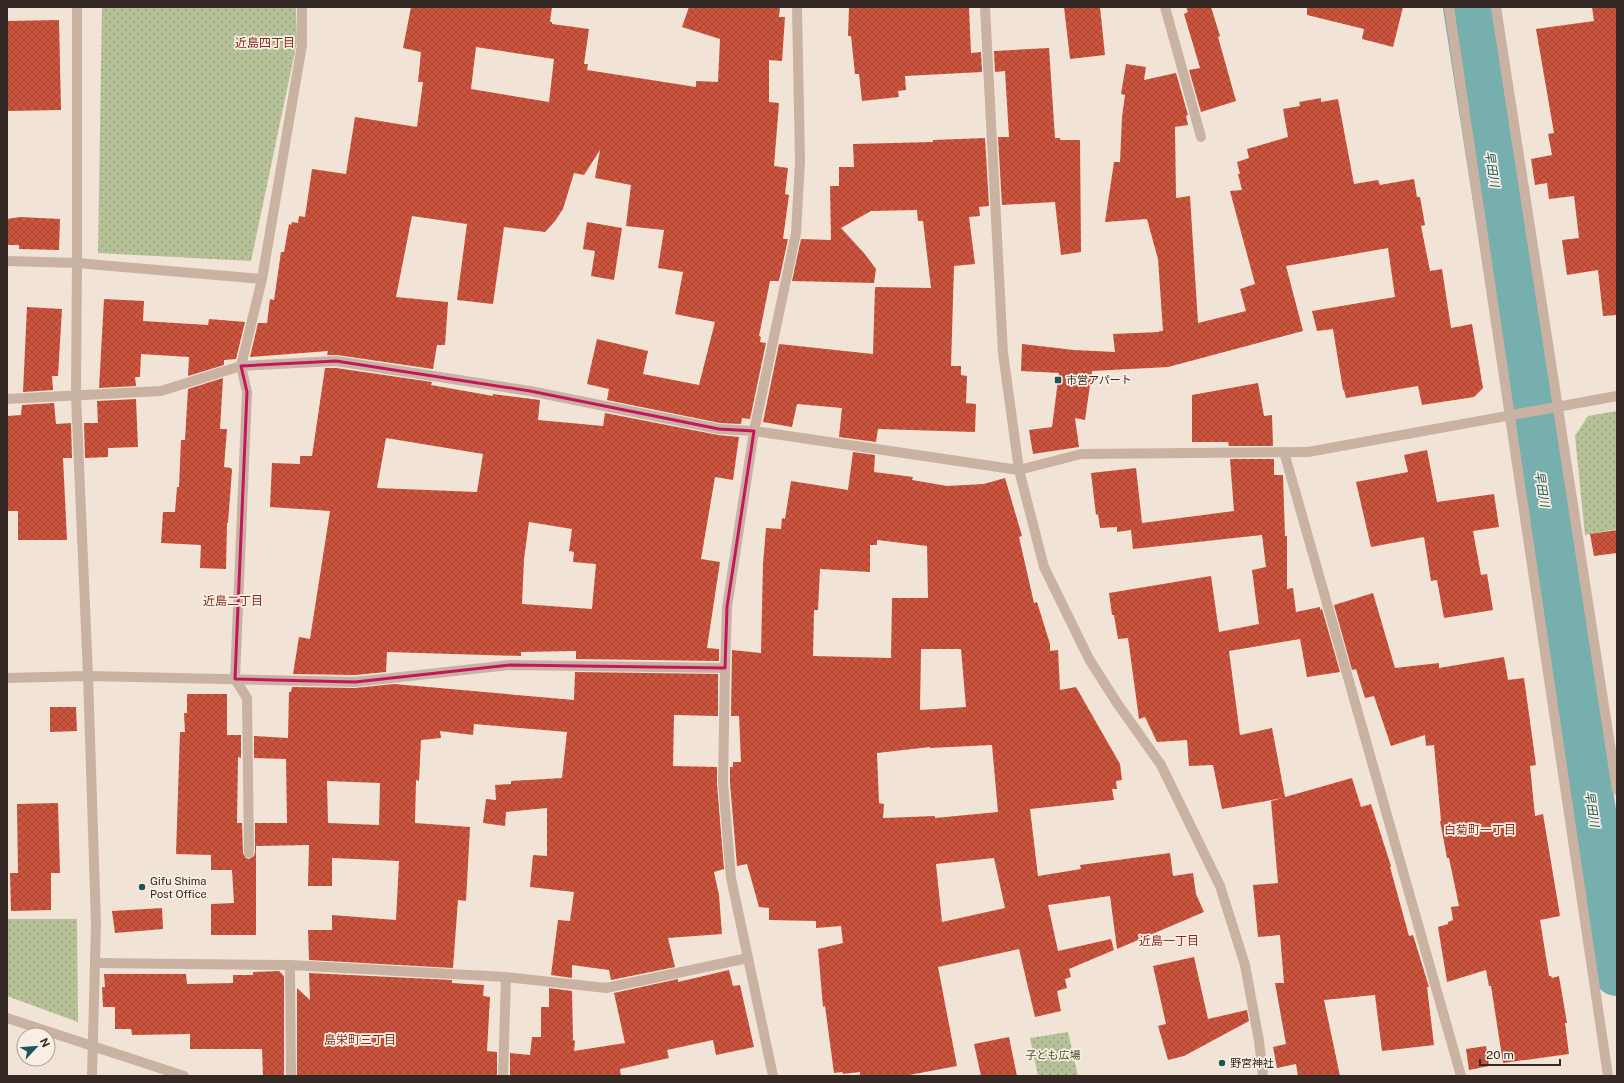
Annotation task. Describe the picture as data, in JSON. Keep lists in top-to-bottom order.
{
  "districts": [
    "近島四丁目",
    "近島二丁目",
    "白菊町一丁目",
    "近島一丁目",
    "島栄町三丁目"
  ],
  "water": ["早田川"],
  "parks": ["子ども広場"],
  "places": {
    "transit": ["市営アパート"],
    "other": ["Gifu Shima Post Office", "野宮神社"]
  },
  "scale_bar": "20 m",
  "north": "top right"
}
